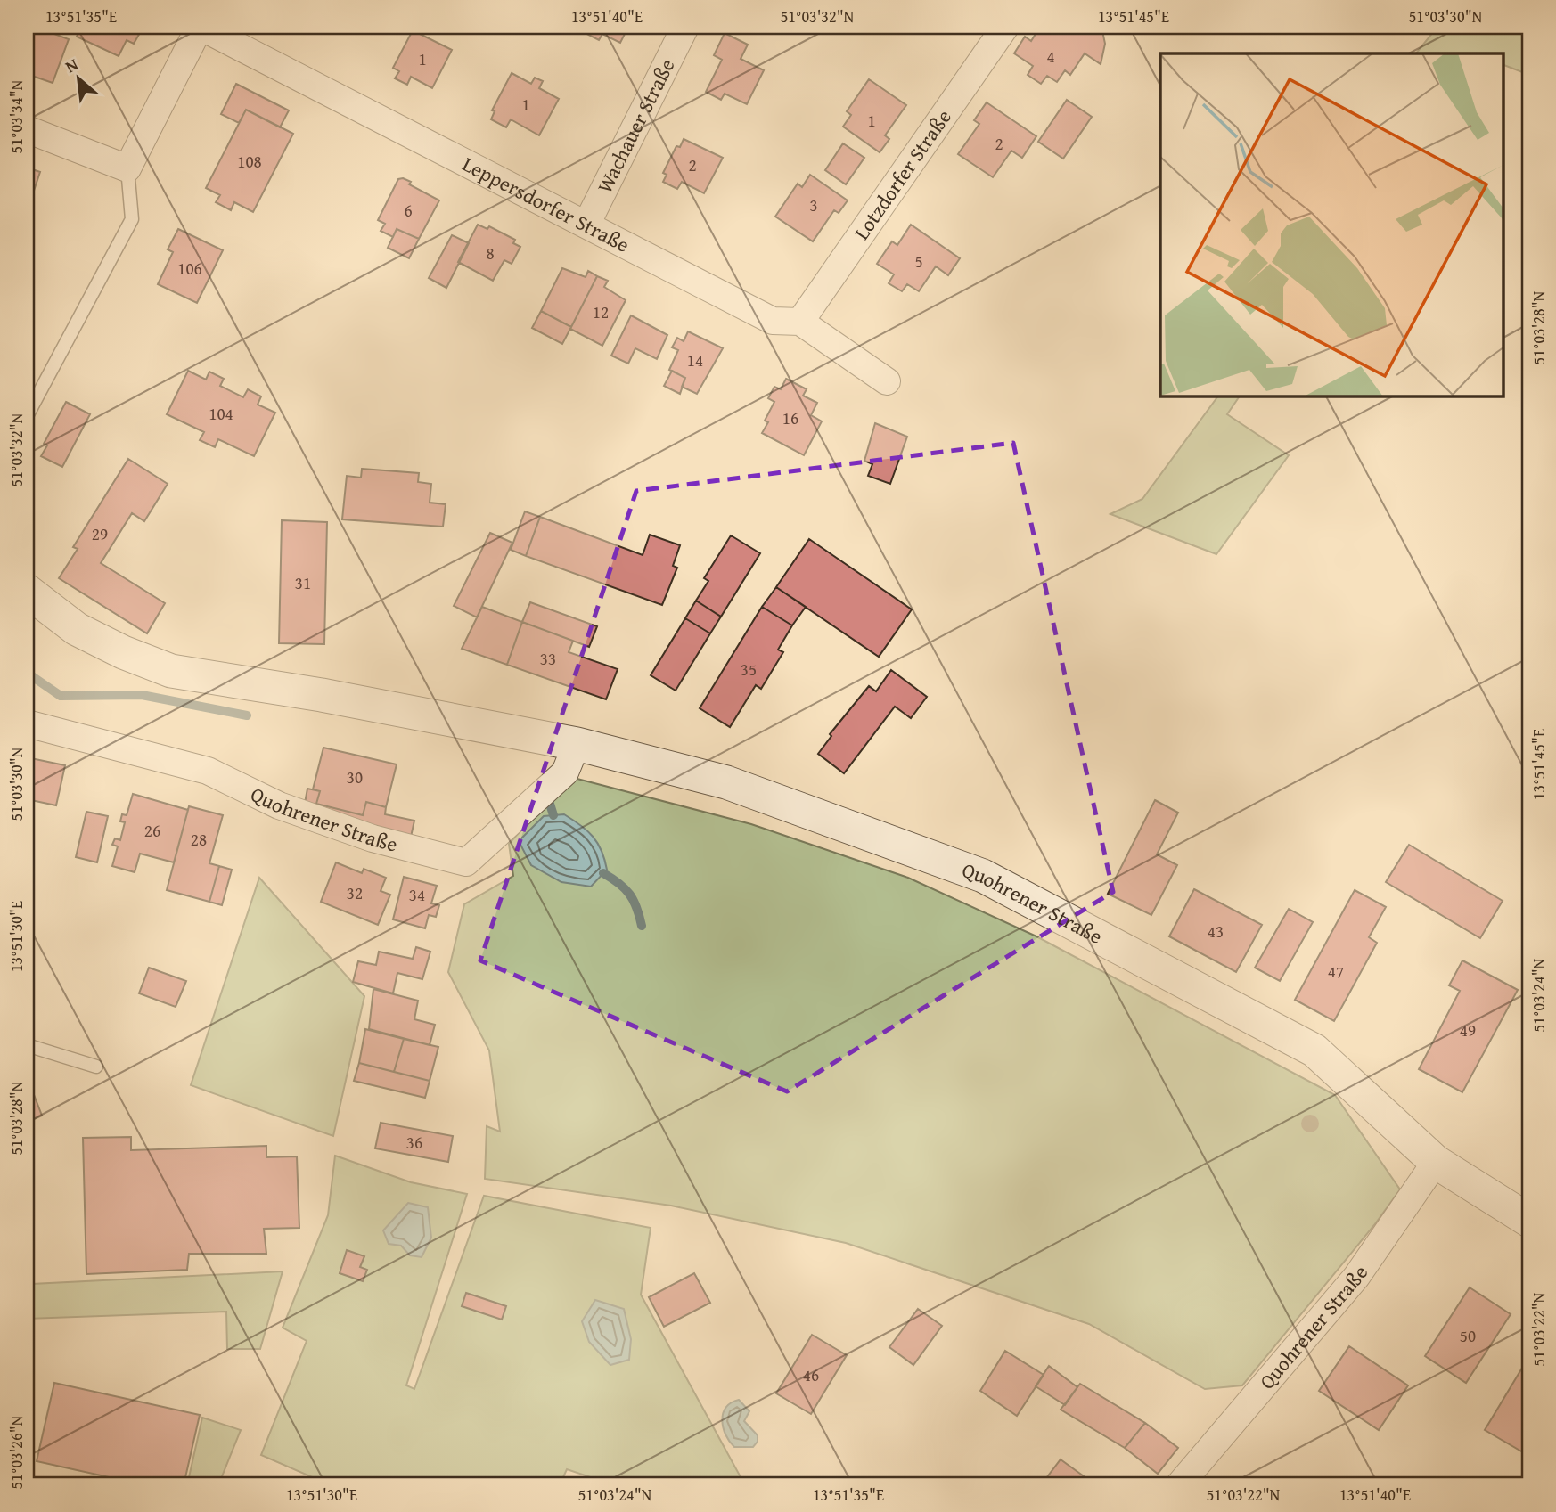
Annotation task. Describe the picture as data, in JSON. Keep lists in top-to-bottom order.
{
  "streets": {
    "street": [
      "Wachauer Straße",
      "Lotzdorfer Straße",
      "Leppersdorfer Straße",
      "Quohrener Straße"
    ]
  },
  "crossings": [
    ["Wachauer Straße", "Leppersdorfer Straße"],
    ["Lotzdorfer Straße", "Leppersdorfer Straße"]
  ],
  "house_numbers": [
    "4",
    "1",
    "1",
    "1",
    "2",
    "108",
    "2",
    "3",
    "6",
    "8",
    "5",
    "106",
    "12",
    "14",
    "104",
    "16",
    "29",
    "31",
    "33",
    "35",
    "30",
    "26",
    "28",
    "32",
    "34",
    "43",
    "47",
    "49",
    "36",
    "50",
    "46"
  ],
  "north": "top left",
  "coordinates": [
    "13°51'35\"E",
    "13°51'40\"E",
    "51°03'32\"N",
    "13°51'45\"E",
    "51°03'30\"N",
    "51°03'34\"N",
    "51°03'28\"N",
    "13°51'30\"E",
    "51°03'24\"N",
    "51°03'22\"N",
    "51°03'26\"N"
  ]
}
